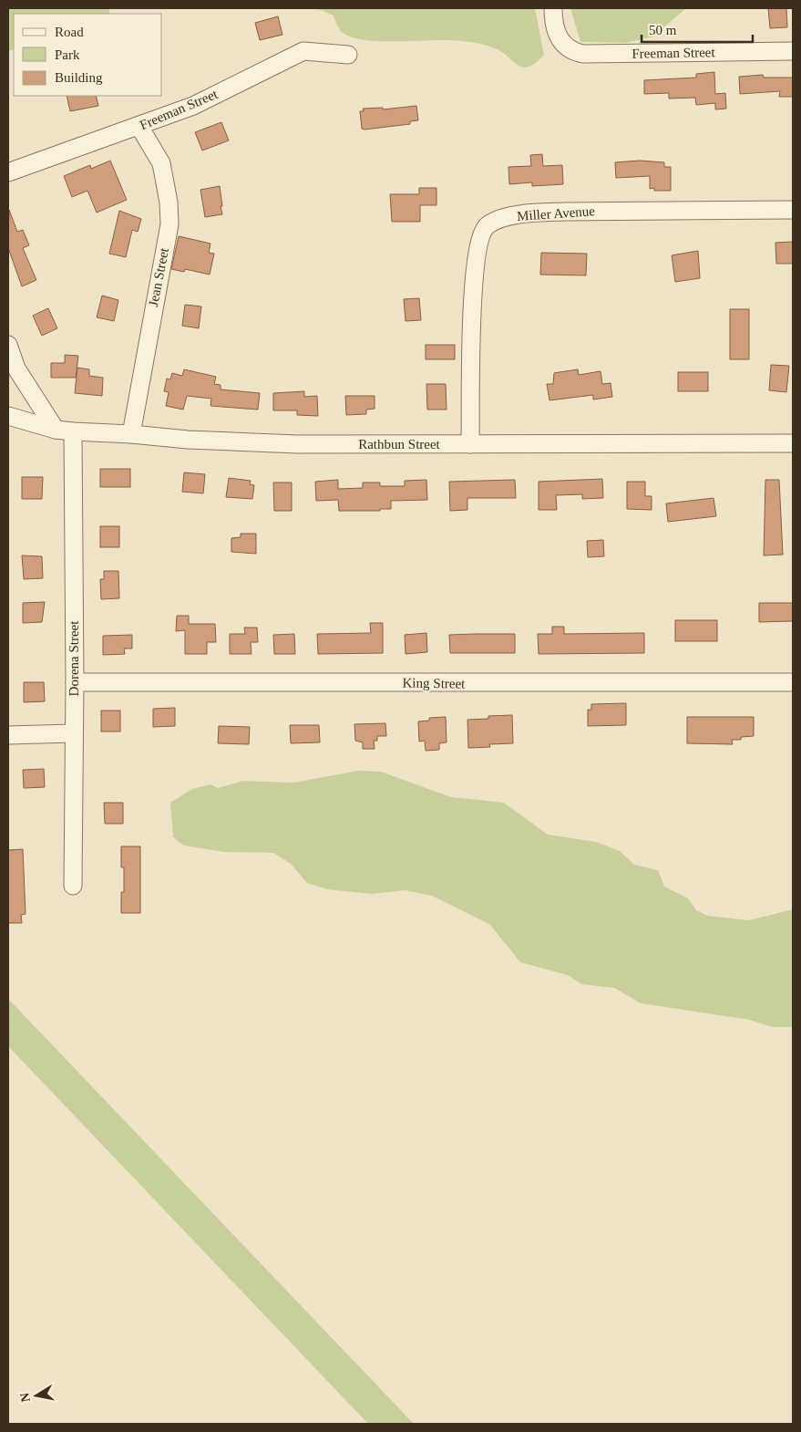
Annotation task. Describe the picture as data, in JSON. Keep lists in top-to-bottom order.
{
  "streets": {
    "street": [
      "Freeman Street",
      "Miller Avenue",
      "Jean Street",
      "Rathbun Street",
      "Dorena Street",
      "King Street"
    ]
  },
  "crossings": [
    ["Freeman Street", "Jean Street"],
    ["Miller Avenue", "Rathbun Street"],
    ["Jean Street", "Rathbun Street"],
    ["Rathbun Street", "Dorena Street"],
    ["Dorena Street", "King Street"]
  ],
  "legend": ["Road", "Park", "Building"],
  "scale_bar": "50 m",
  "north": "left"
}
